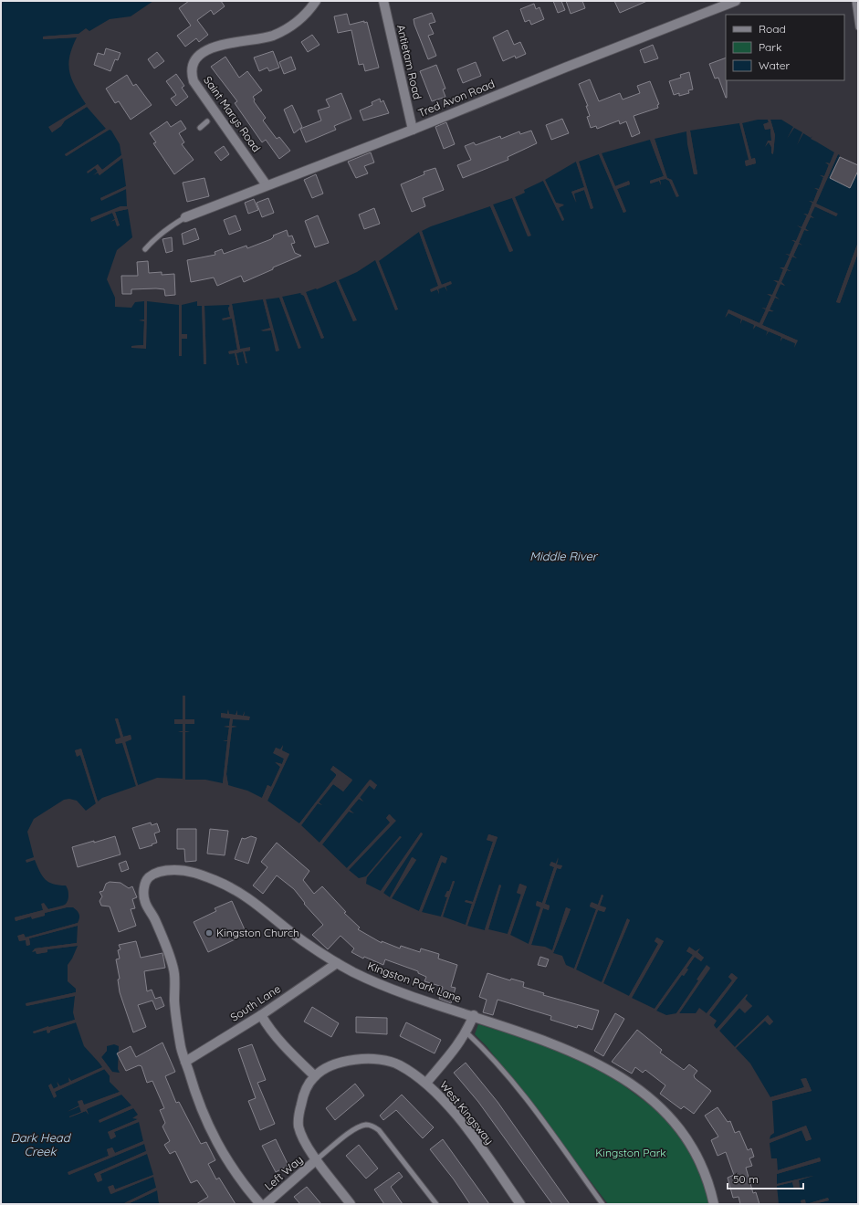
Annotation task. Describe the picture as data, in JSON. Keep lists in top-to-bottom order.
{
  "streets": {
    "street": [
      "Antietam Road",
      "Tred Avon Road",
      "Saint Marys Road",
      "Kingston Park Lane",
      "South Lane",
      "West Kingsway",
      "Left Way"
    ]
  },
  "crossings": [
    ["Antietam Road", "Tred Avon Road"],
    ["Tred Avon Road", "Saint Marys Road"],
    ["Kingston Park Lane", "South Lane"]
  ],
  "water": ["Middle River", "Dark Head Creek"],
  "parks": ["Kingston Park"],
  "places": ["Kingston Church"],
  "legend": ["Road", "Park", "Water"],
  "scale_bar": "50 m"
}
